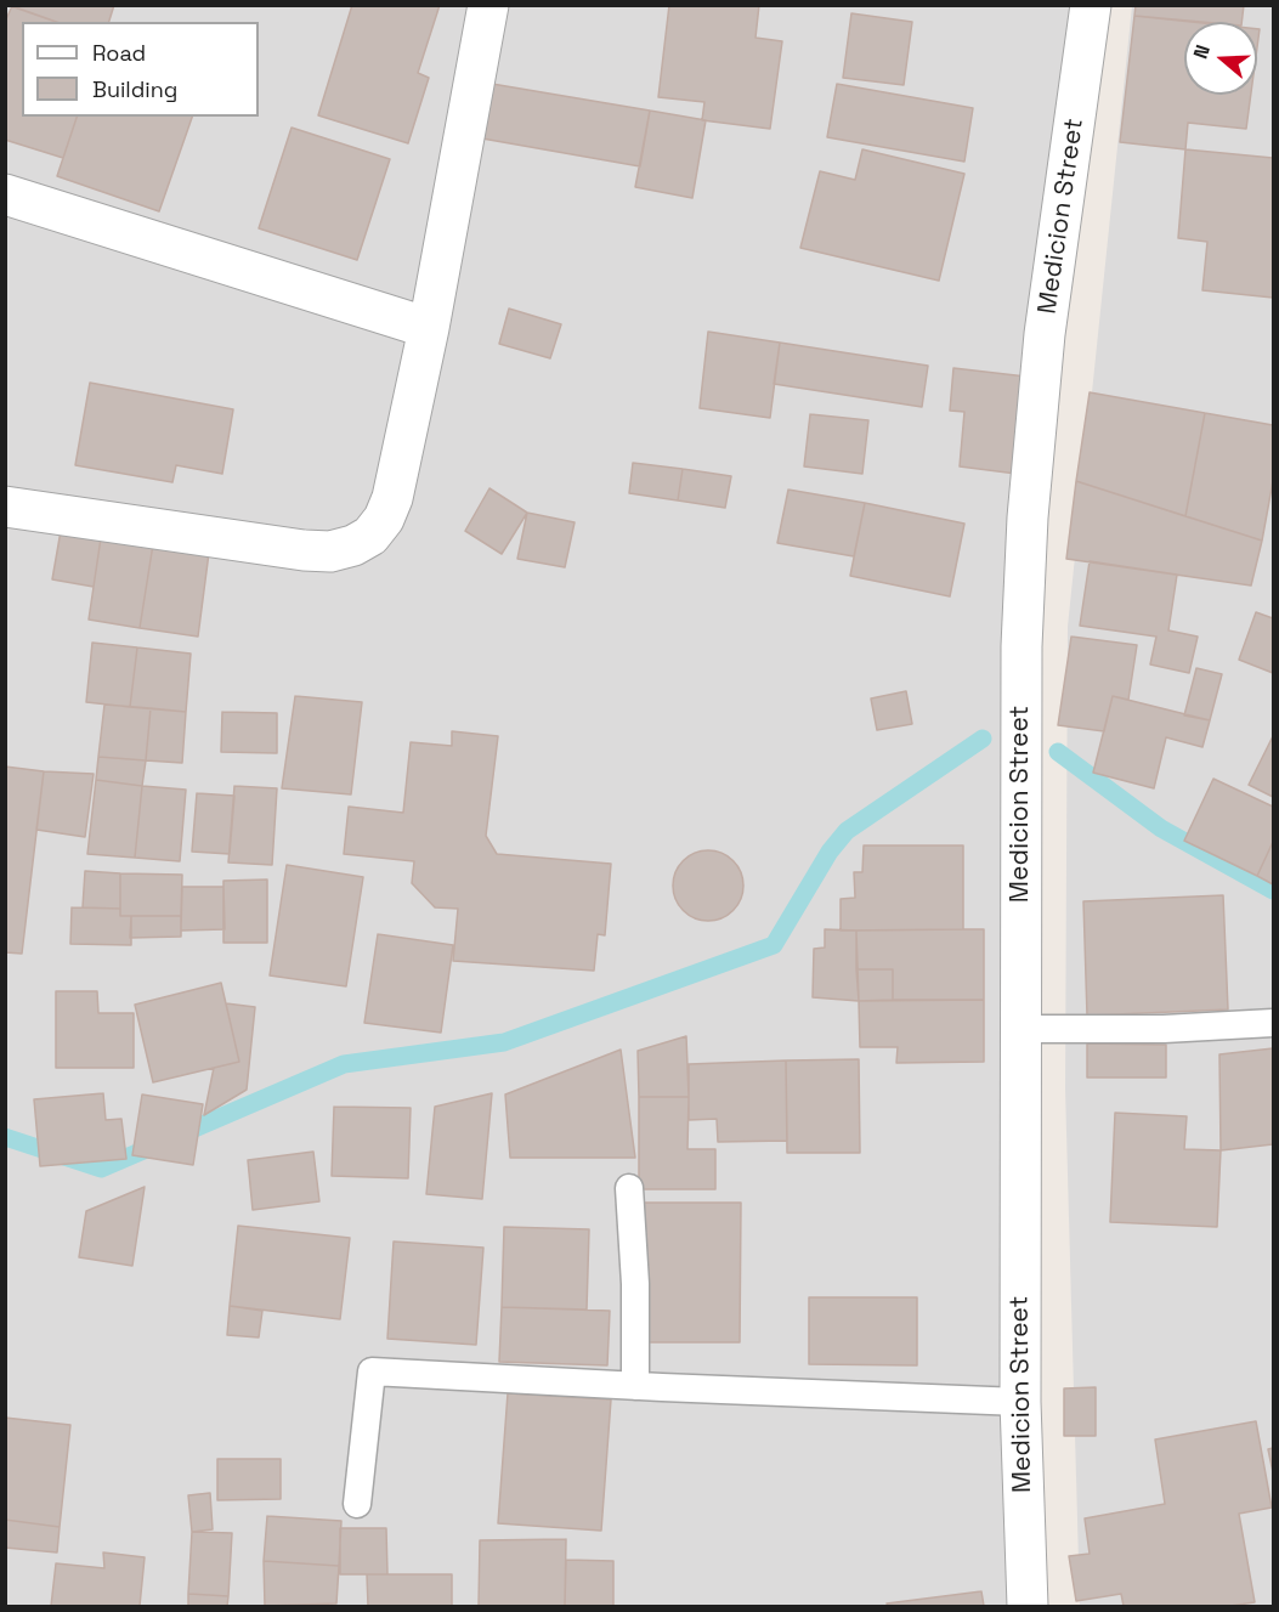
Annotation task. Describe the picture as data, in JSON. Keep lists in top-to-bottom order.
{
  "streets": {
    "street": ["Medicion Street"]
  },
  "legend": ["Road", "Building"],
  "north": "left"
}
